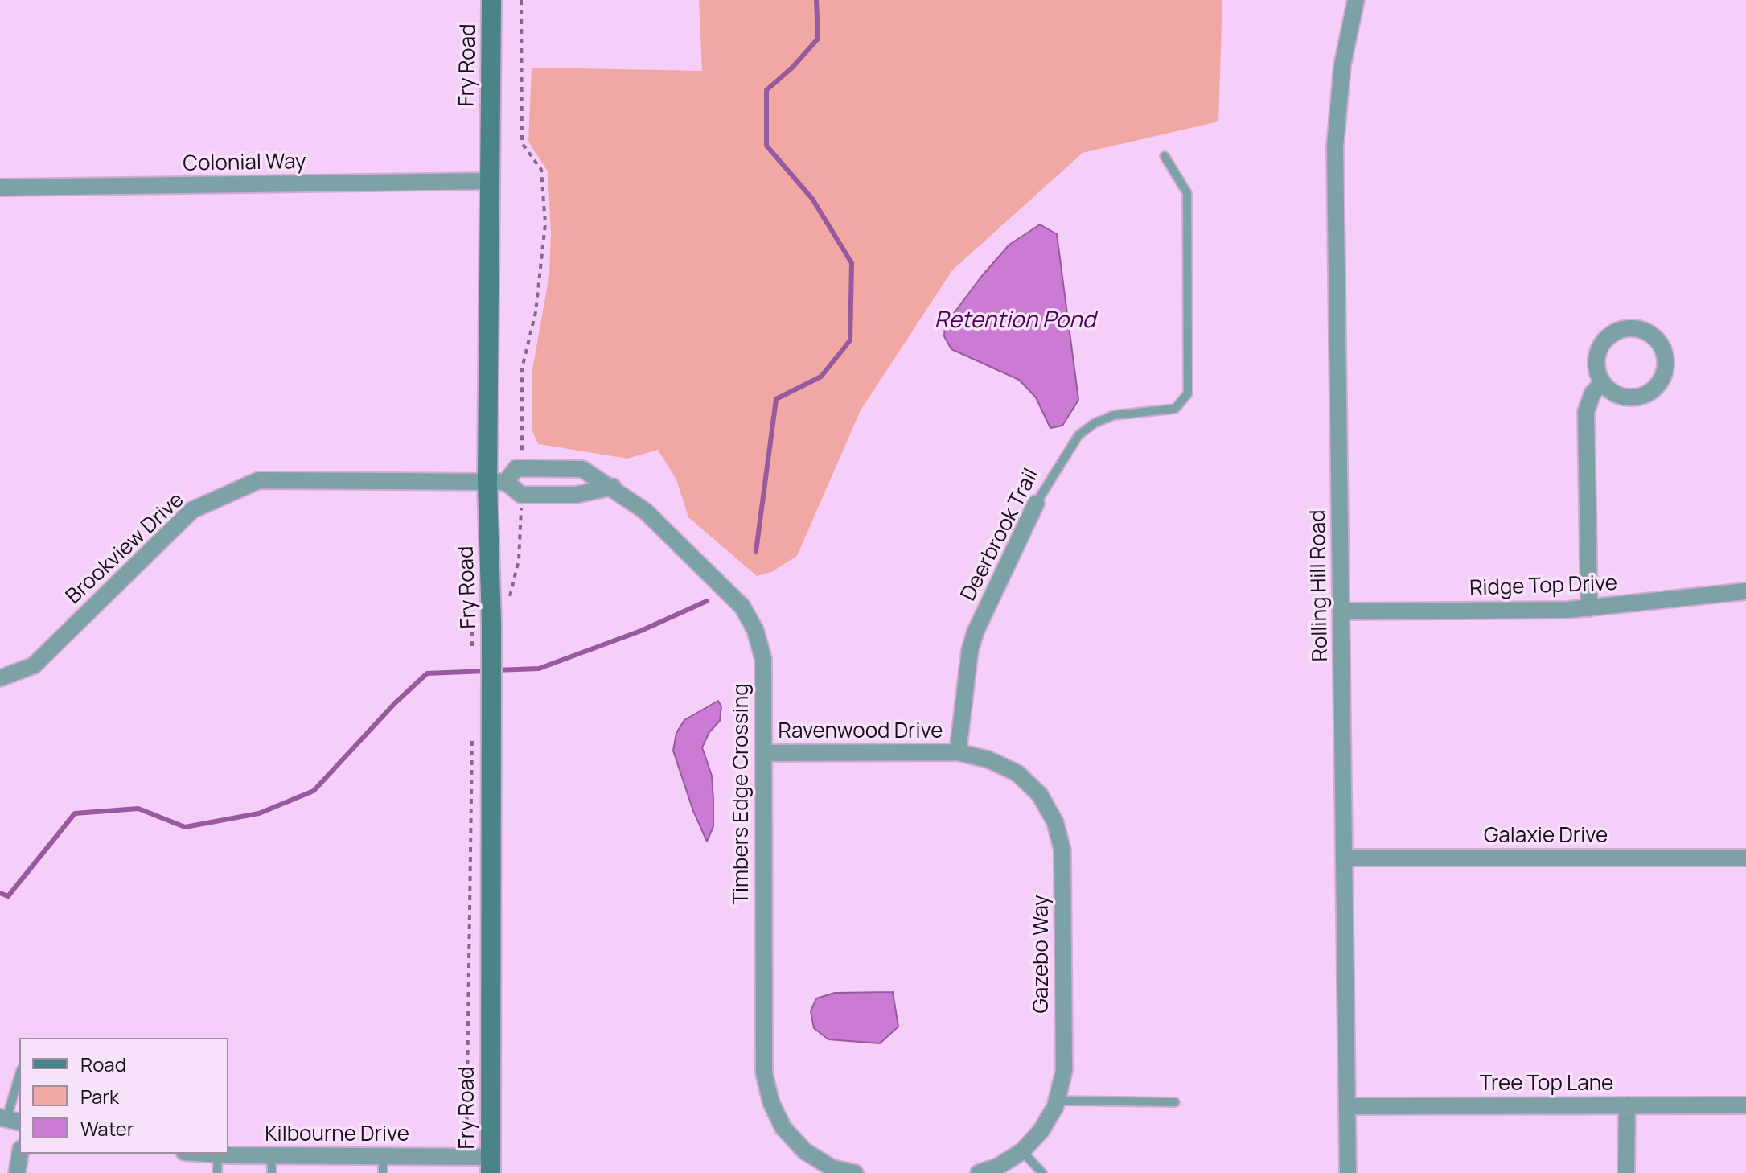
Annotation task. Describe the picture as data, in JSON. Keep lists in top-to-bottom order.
{
  "streets": {
    "street": [
      "Fry Road",
      "Colonial Way",
      "Deerbrook Trail",
      "Brookview Drive",
      "Rolling Hill Road",
      "Ridge Top Drive",
      "Ravenwood Drive",
      "Timbers Edge Crossing",
      "Galaxie Drive",
      "Gazebo Way",
      "Tree Top Lane",
      "Kilbourne Drive"
    ]
  },
  "crossings": [
    ["Fry Road", "Colonial Way"],
    ["Fry Road", "Brookview Drive"],
    ["Fry Road", "Kilbourne Drive"],
    ["Deerbrook Trail", "Ravenwood Drive"],
    ["Deerbrook Trail", "Gazebo Way"],
    ["Rolling Hill Road", "Ridge Top Drive"],
    ["Rolling Hill Road", "Galaxie Drive"],
    ["Rolling Hill Road", "Tree Top Lane"],
    ["Ravenwood Drive", "Timbers Edge Crossing"],
    ["Ravenwood Drive", "Gazebo Way"]
  ],
  "water": ["Retention Pond"],
  "legend": ["Road", "Park", "Water"]
}
